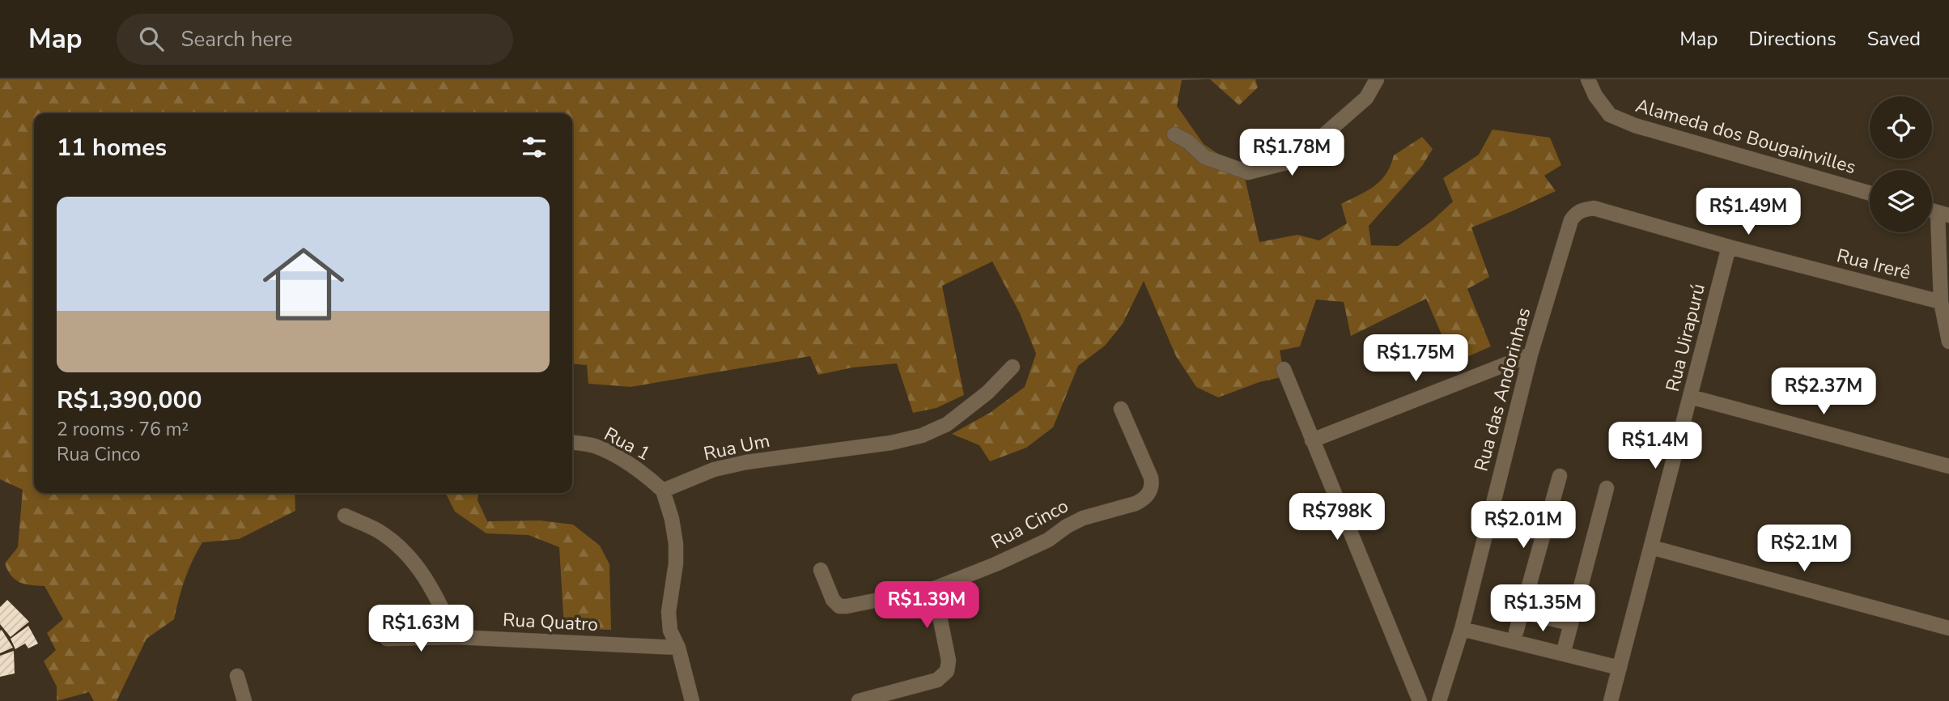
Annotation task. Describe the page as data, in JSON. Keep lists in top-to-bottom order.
{
  "streets": {
    "street": [
      "Alameda dos Bougainvilles",
      "Rua Irerê",
      "Rua Uirapurú",
      "Rua das Andorinhas",
      "Rua 1",
      "Rua Um",
      "Rua Cinco",
      "Rua Quatro"
    ]
  },
  "crossings": [
    ["Rua Irerê", "Rua Uirapurú"],
    ["Rua Irerê", "Rua das Andorinhas"],
    ["Rua 1", "Rua Um"]
  ],
  "page": {
    "header": "Map",
    "search": "Search here",
    "nav": ["Map", "Directions", "Saved"],
    "heading": "11 homes",
    "price": [
      "R$1.78M",
      "R$1.49M",
      "R$1.75M",
      "R$2.37M",
      "R$1.4M",
      "R$798K",
      "R$2.01M",
      "R$2.1M",
      "R$1.39M",
      "R$1.35M",
      "R$1.63M"
    ],
    "list": [
      {
        "name": "R$1,390,000",
        "note": "2 rooms · 76 m² · Rua Cinco"
      }
    ]
  }
}
